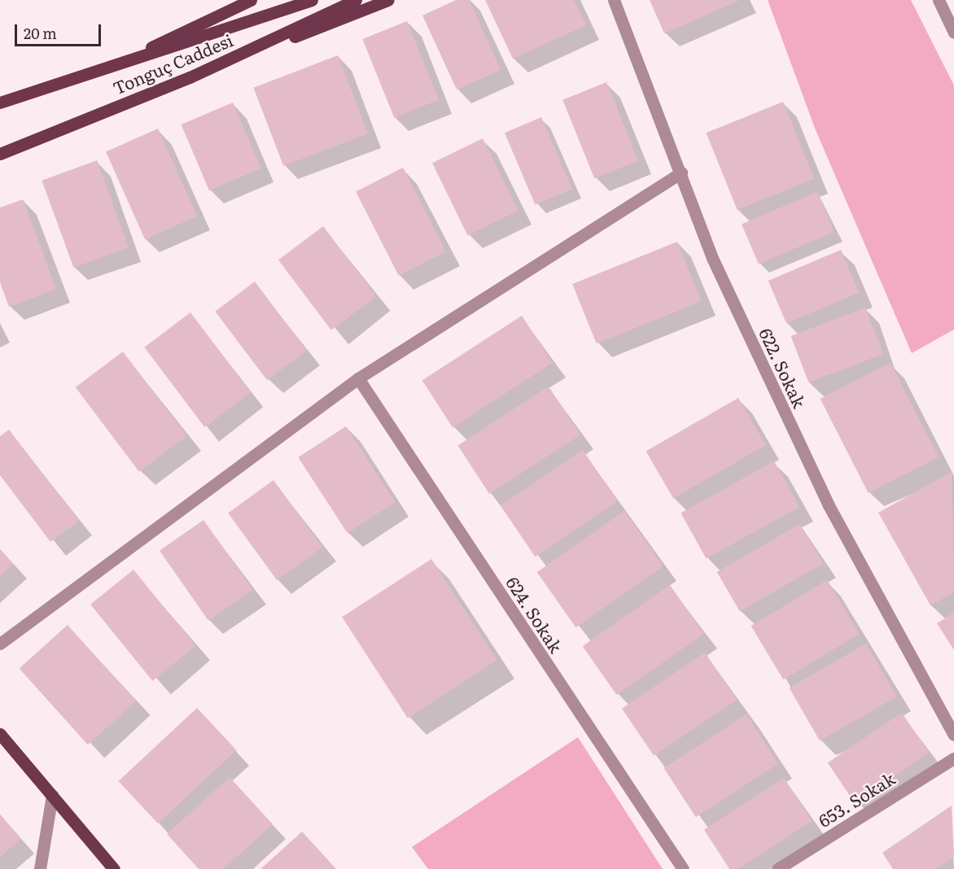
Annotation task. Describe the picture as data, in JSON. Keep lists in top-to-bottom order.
{
  "streets": {
    "main road": ["Tonguç Caddesi"],
    "street": ["622. Sokak", "624. Sokak", "653. Sokak"]
  },
  "scale_bar": "20 m"
}
